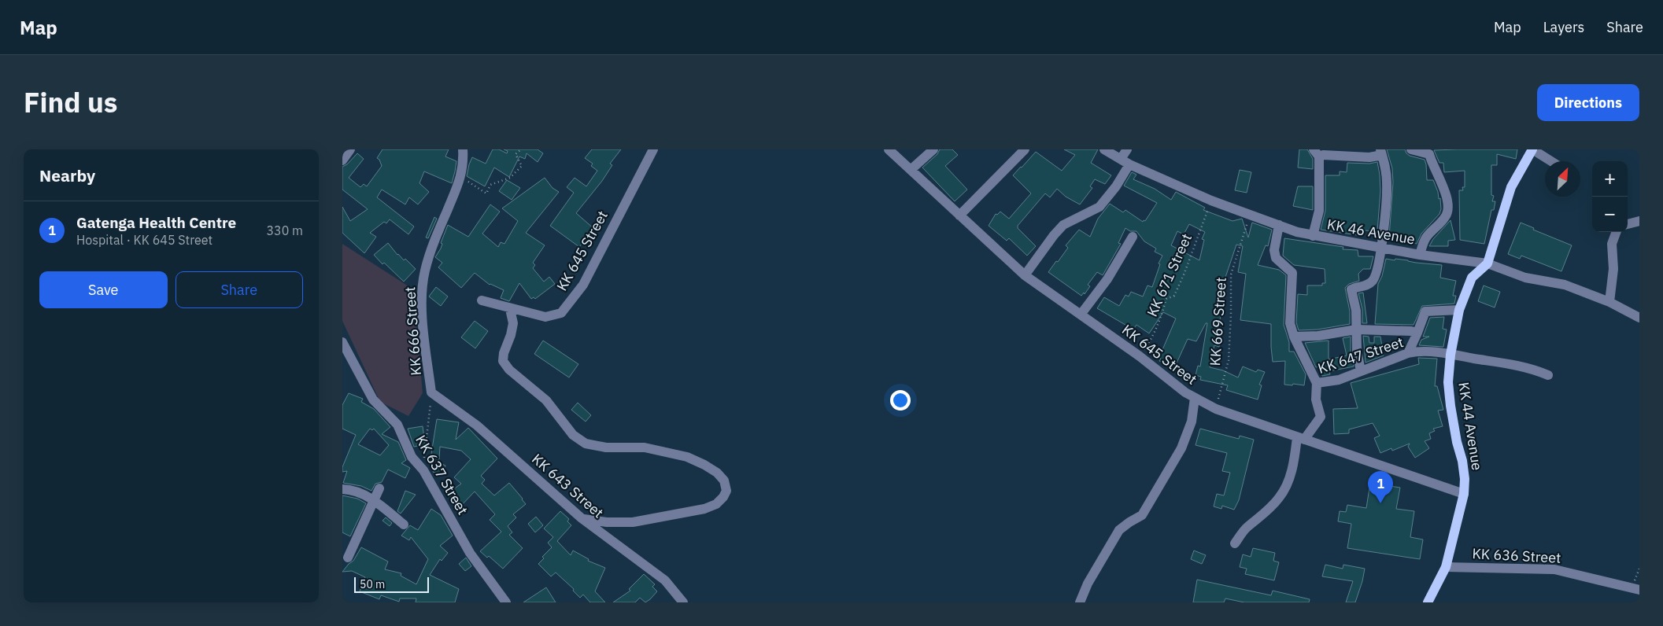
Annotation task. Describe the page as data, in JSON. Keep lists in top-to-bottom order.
{
  "streets": {
    "main road": ["KK 44 Avenue"],
    "street": [
      "KK 46 Avenue",
      "KK 645 Street",
      "KK 666 Street",
      "KK 647 Street",
      "KK 637 Street",
      "KK 643 Street",
      "KK 636 Street"
    ],
    "path": ["KK 671 Street", "KK 669 Street"]
  },
  "crossings": [
    ["KK 46 Avenue", "KK 671 Street"],
    ["KK 46 Avenue", "KK 669 Street"],
    ["KK 46 Avenue", "KK 44 Avenue"],
    ["KK 645 Street", "KK 671 Street"],
    ["KK 645 Street", "KK 669 Street"],
    ["KK 645 Street", "KK 647 Street"],
    ["KK 645 Street", "KK 44 Avenue"],
    ["KK 666 Street", "KK 637 Street"],
    ["KK 666 Street", "KK 643 Street"],
    ["KK 647 Street", "KK 44 Avenue"],
    ["KK 44 Avenue", "KK 636 Street"]
  ],
  "scale_bar": "50 m",
  "north": "top right",
  "page": {
    "header": "Map",
    "nav": ["Map", "Layers", "Share"],
    "title": "Find us",
    "buttons": [
      "Directions",
      ["Save", "Share"]
    ],
    "heading": "Nearby",
    "map_buttons": ["+", "−"],
    "list": [
      {
        "mark": "1",
        "name": "Gatenga Health Centre",
        "note": "Hospital · KK 645 Street",
        "value": "330 m"
      }
    ],
    "pins": "1",
    "scale": "50 m"
  }
}
